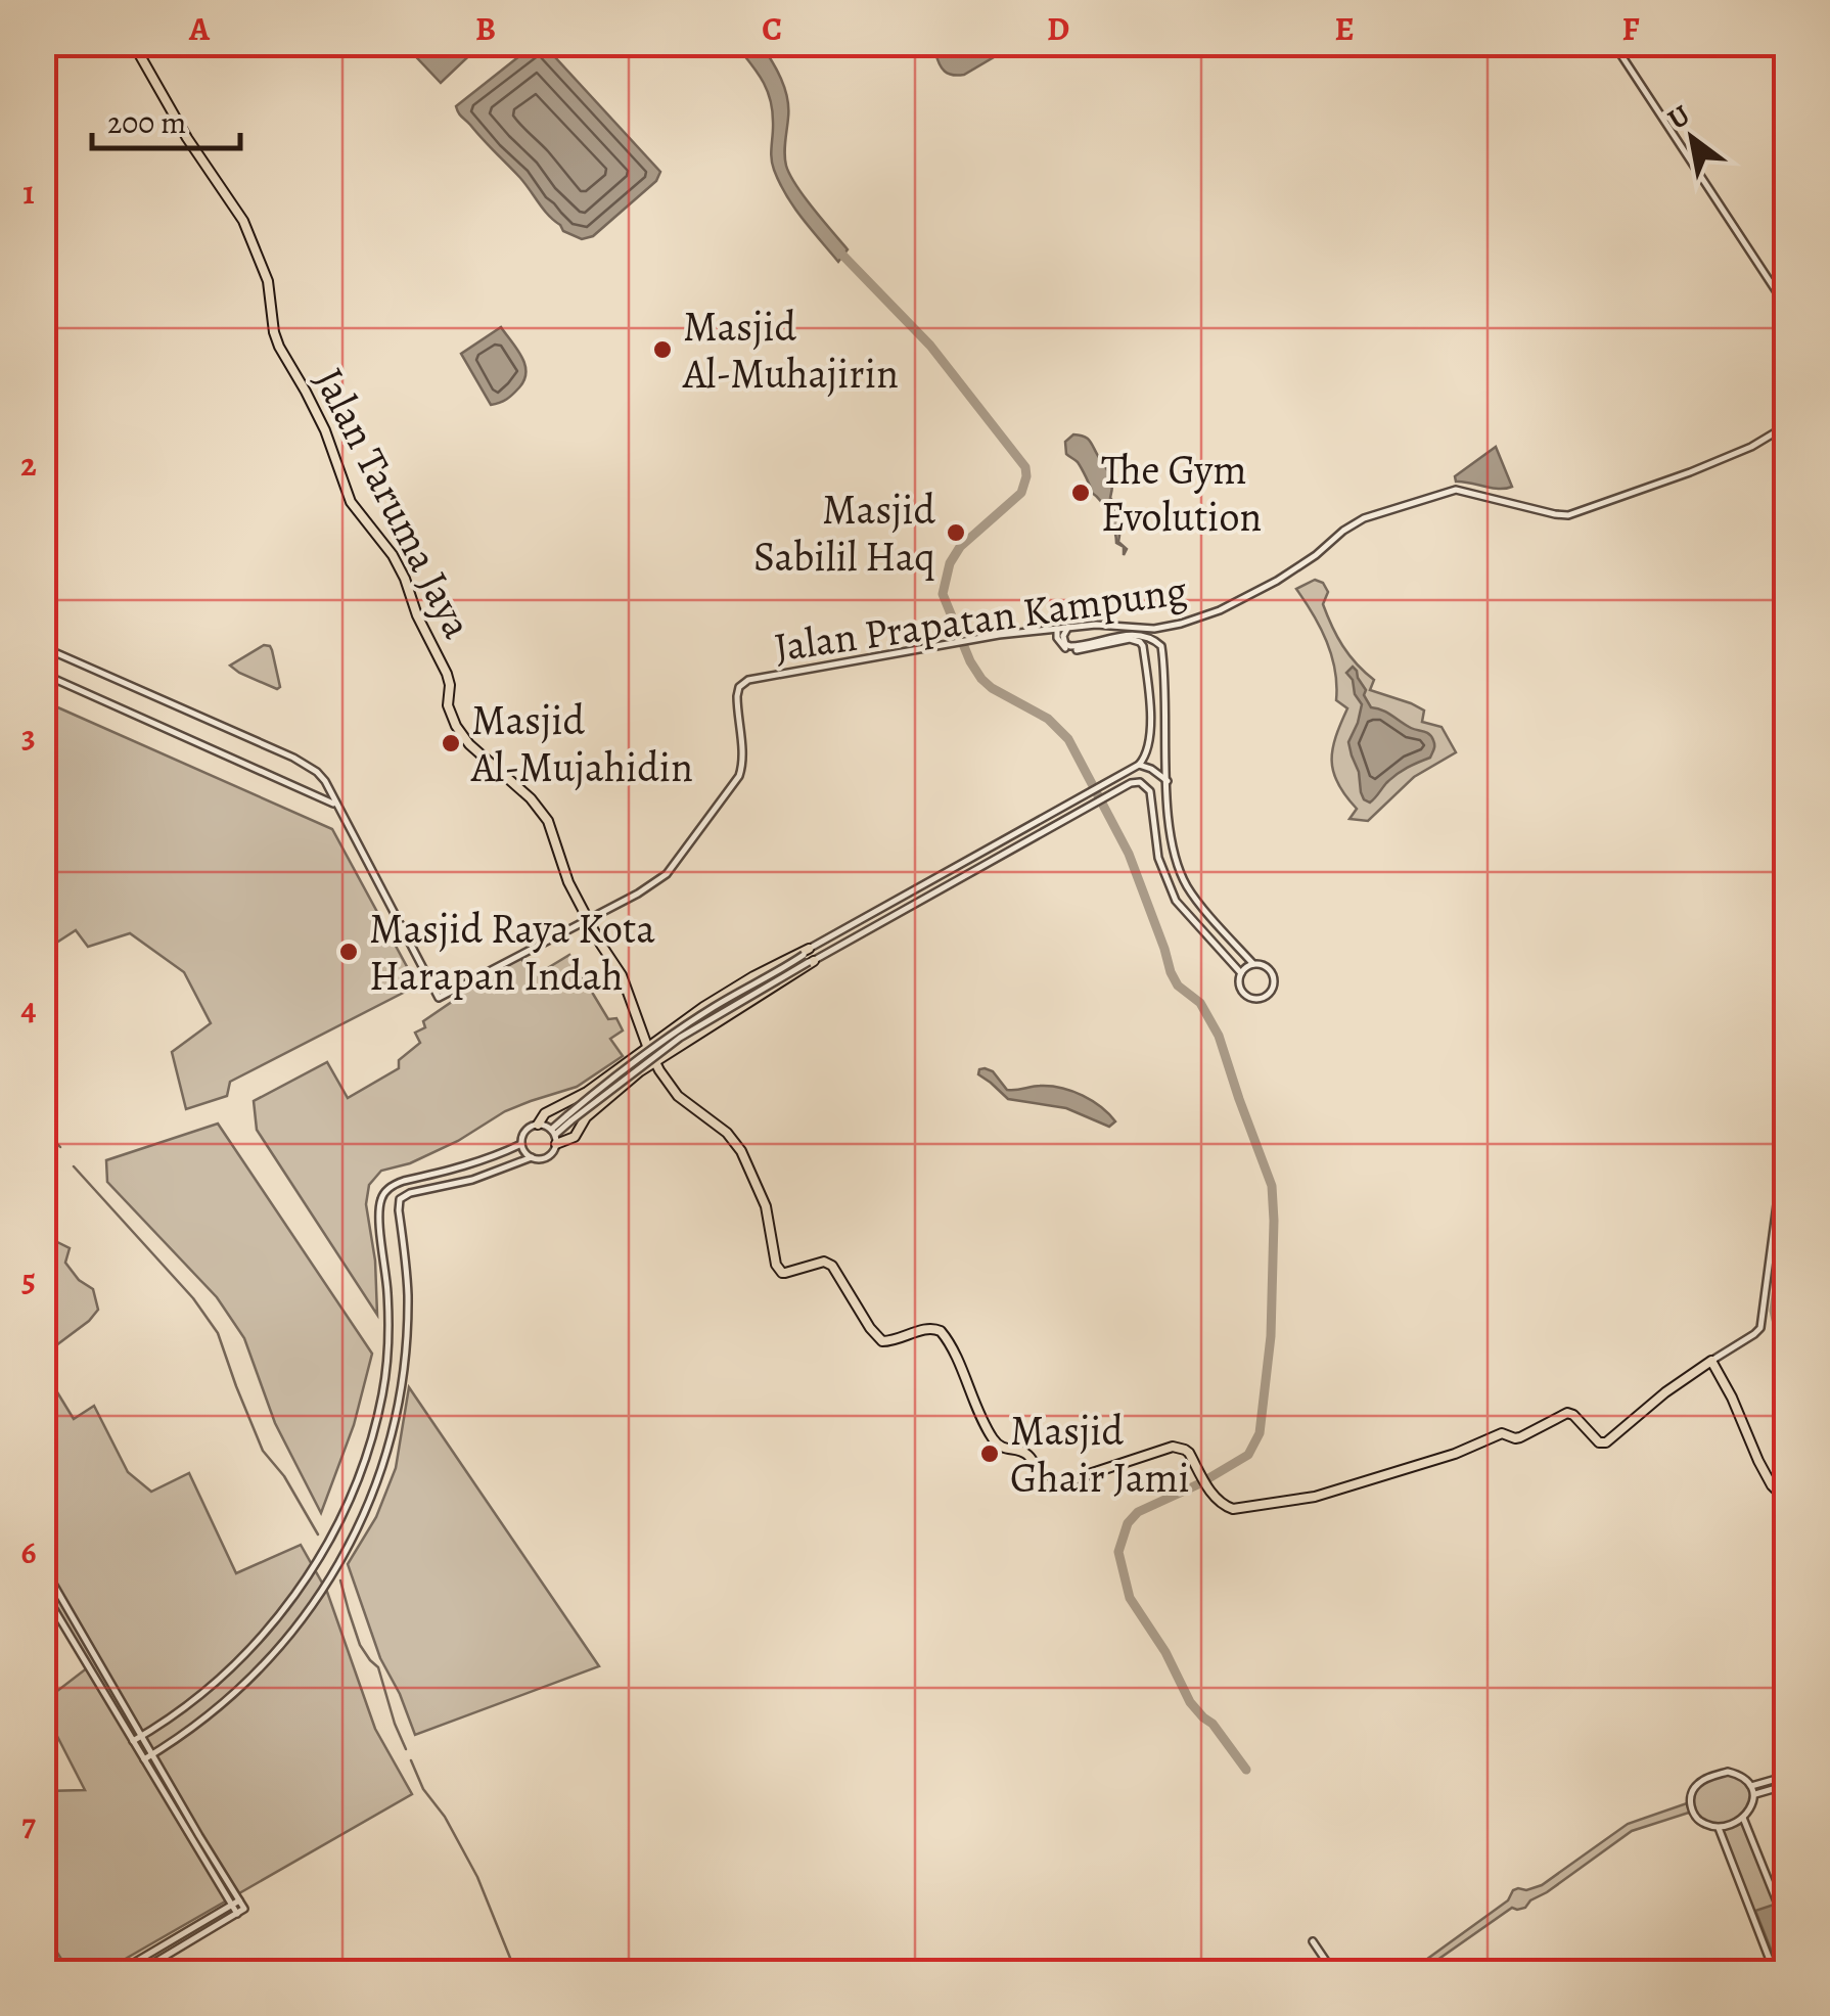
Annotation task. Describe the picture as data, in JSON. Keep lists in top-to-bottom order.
{
  "streets": {
    "main road": ["Jalan Taruma Jaya"],
    "street": ["Jalan Prapatan Kampung"]
  },
  "crossings": [
    ["Jalan Taruma Jaya", "Jalan Prapatan Kampung"]
  ],
  "places": [
    "Masjid Al-Muhajirin",
    "The Gym Evolution",
    "Masjid Sabilil Haq",
    "Masjid Al-Mujahidin",
    "Masjid Raya Kota Harapan Indah",
    "Masjid Ghair Jami"
  ],
  "scale_bar": "200 m",
  "north": "top left",
  "grid": {
    "columns": [
      "A",
      "B",
      "C",
      "D",
      "E",
      "F"
    ],
    "rows": [
      "1",
      "2",
      "3",
      "4",
      "5",
      "6",
      "7"
    ]
  }
}
